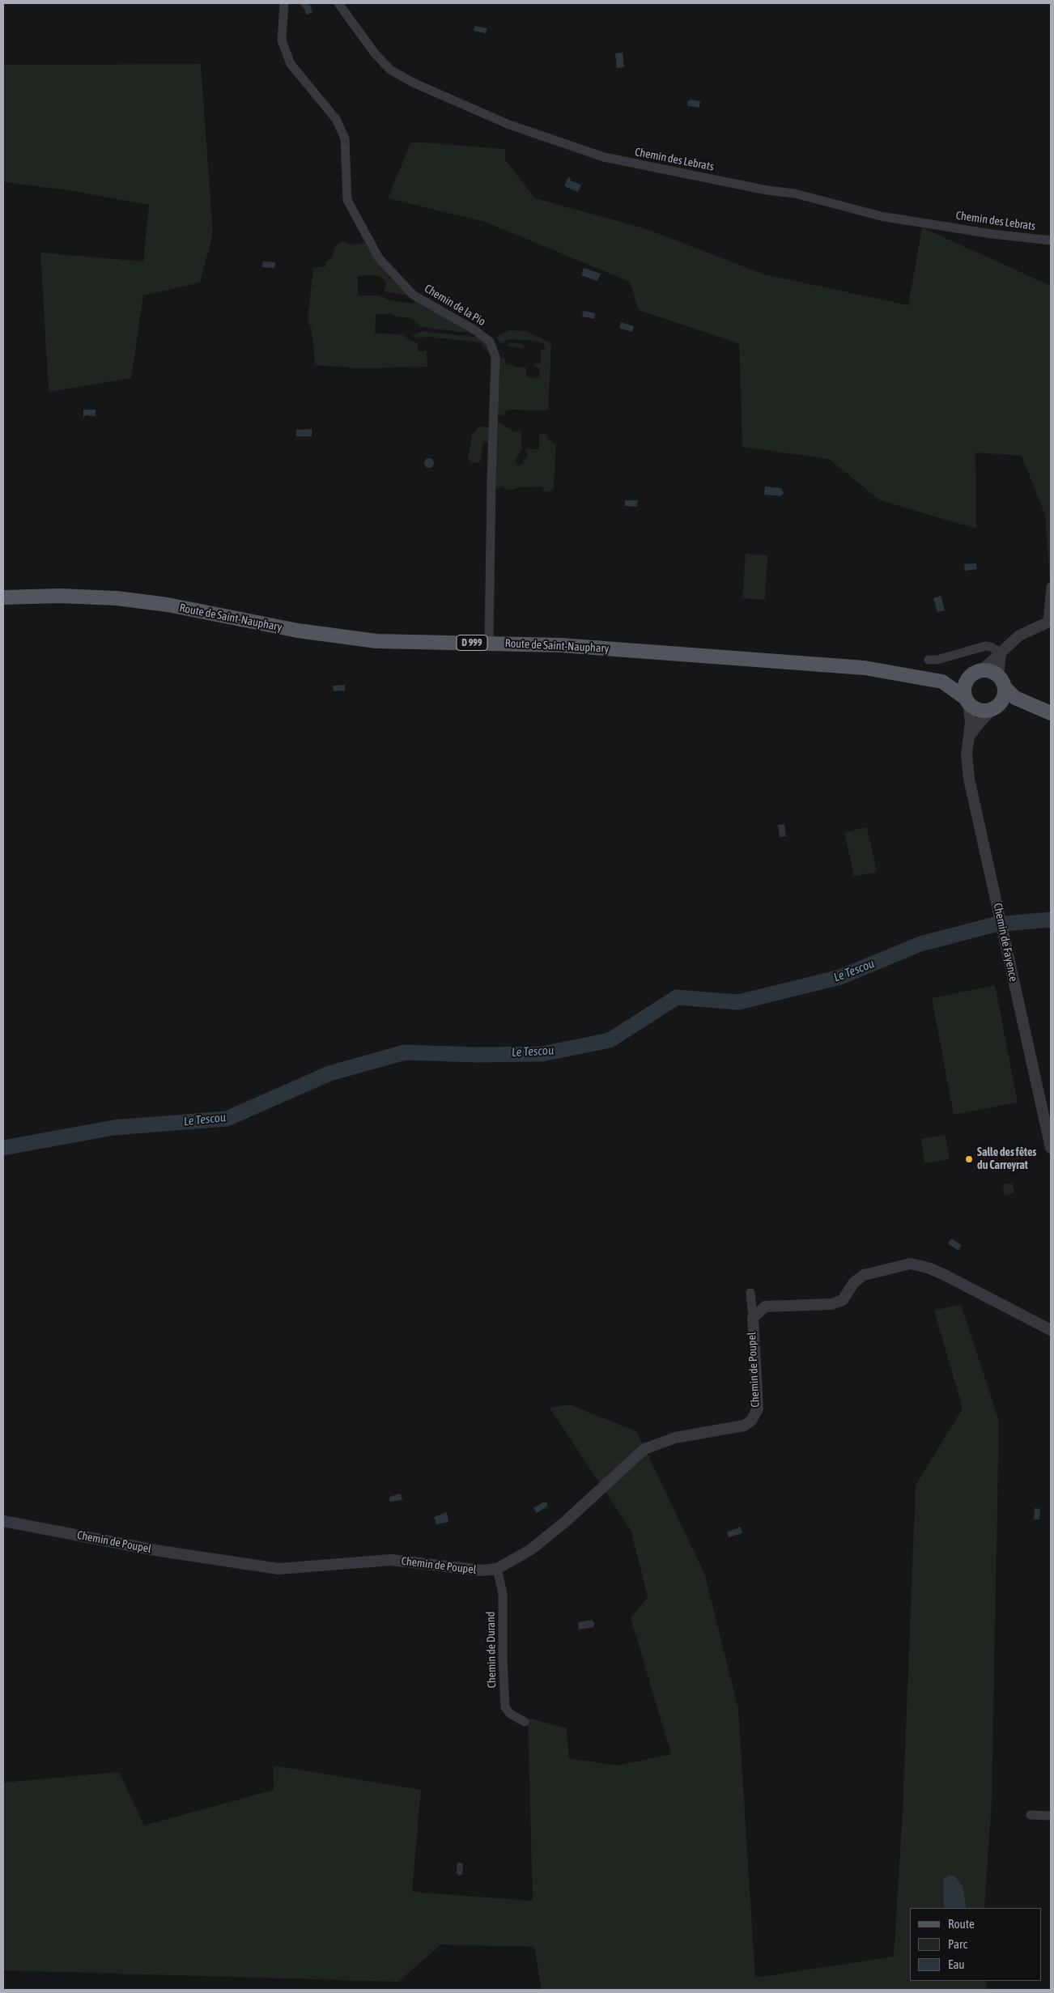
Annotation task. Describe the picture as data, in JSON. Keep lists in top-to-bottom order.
{
  "streets": {
    "main road": ["Route de Saint-Nauphary", "D 999"],
    "street": [
      "Chemin des Lebrats",
      "Chemin de la Pio",
      "Chemin de Fayence",
      "Chemin de Poupel",
      "Chemin de Durand"
    ]
  },
  "crossings": [
    ["Chemin de la Pio", "Route de Saint-Nauphary"],
    ["Route de Saint-Nauphary", "Chemin de Fayence"],
    ["Chemin de Poupel", "Chemin de Durand"]
  ],
  "water": ["Le Tescou"],
  "places": ["Salle des fêtes du Carreyrat"],
  "legend": ["Route", "Parc", "Eau"]
}
